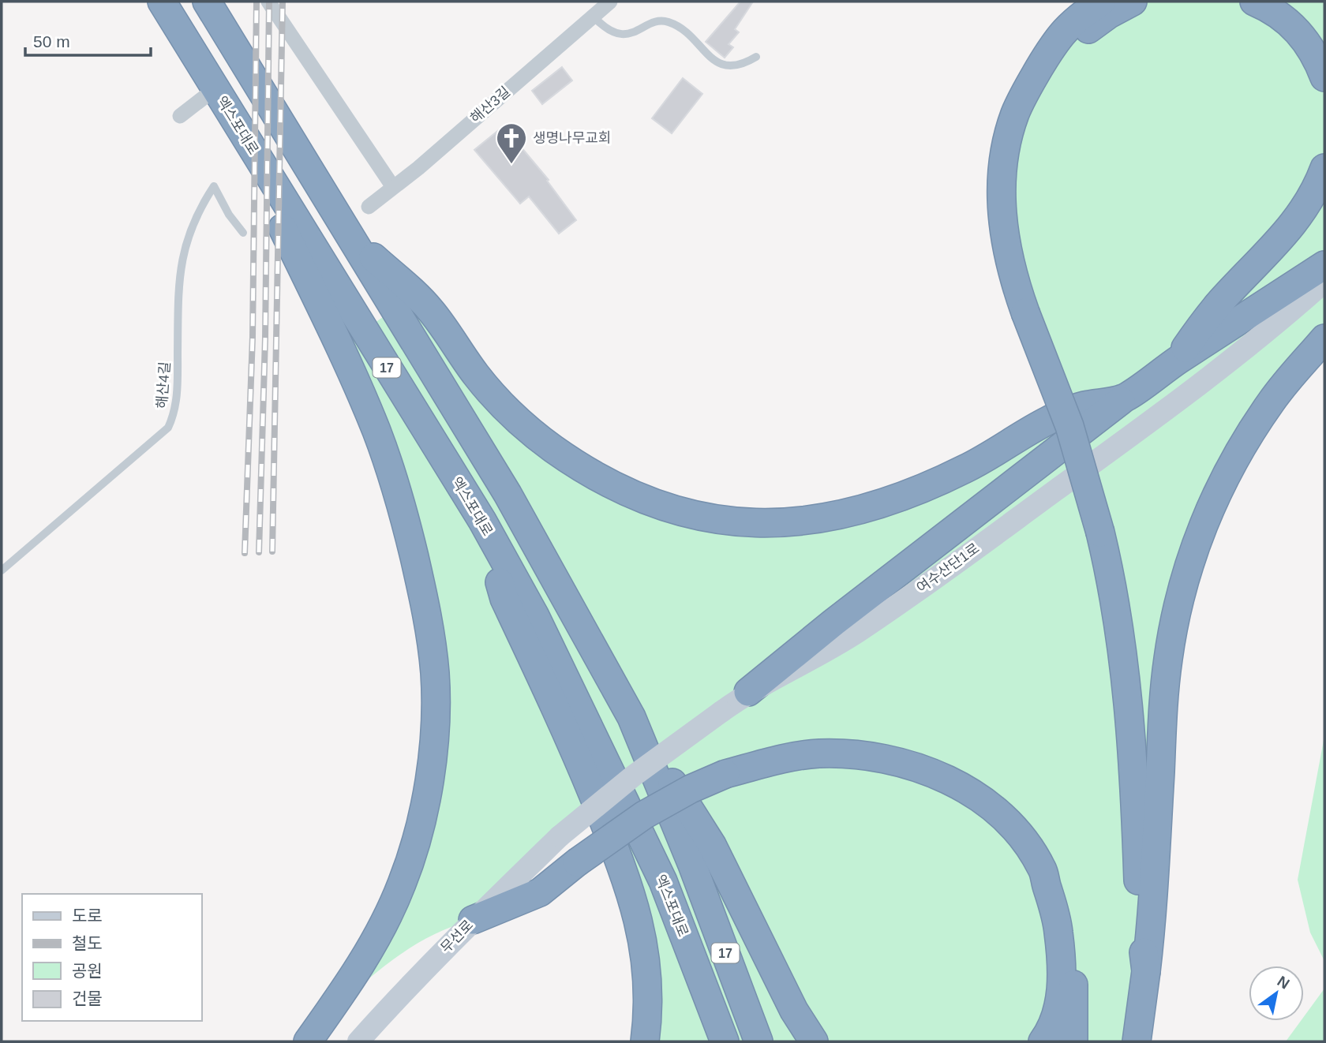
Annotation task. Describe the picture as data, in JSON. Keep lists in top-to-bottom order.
{
  "streets": {
    "highway": ["엑스포대로", "17"],
    "street": ["해산3길", "여수산단1로", "무선로"],
    "lane": ["해산4길"]
  },
  "crossings": [
    ["여수산단1로", "무선로"]
  ],
  "places": {
    "church": ["생명나무교회"]
  },
  "legend": [
    "도로",
    "철도",
    "공원",
    "건물"
  ],
  "scale_bar": "50 m",
  "north": "top right"
}
